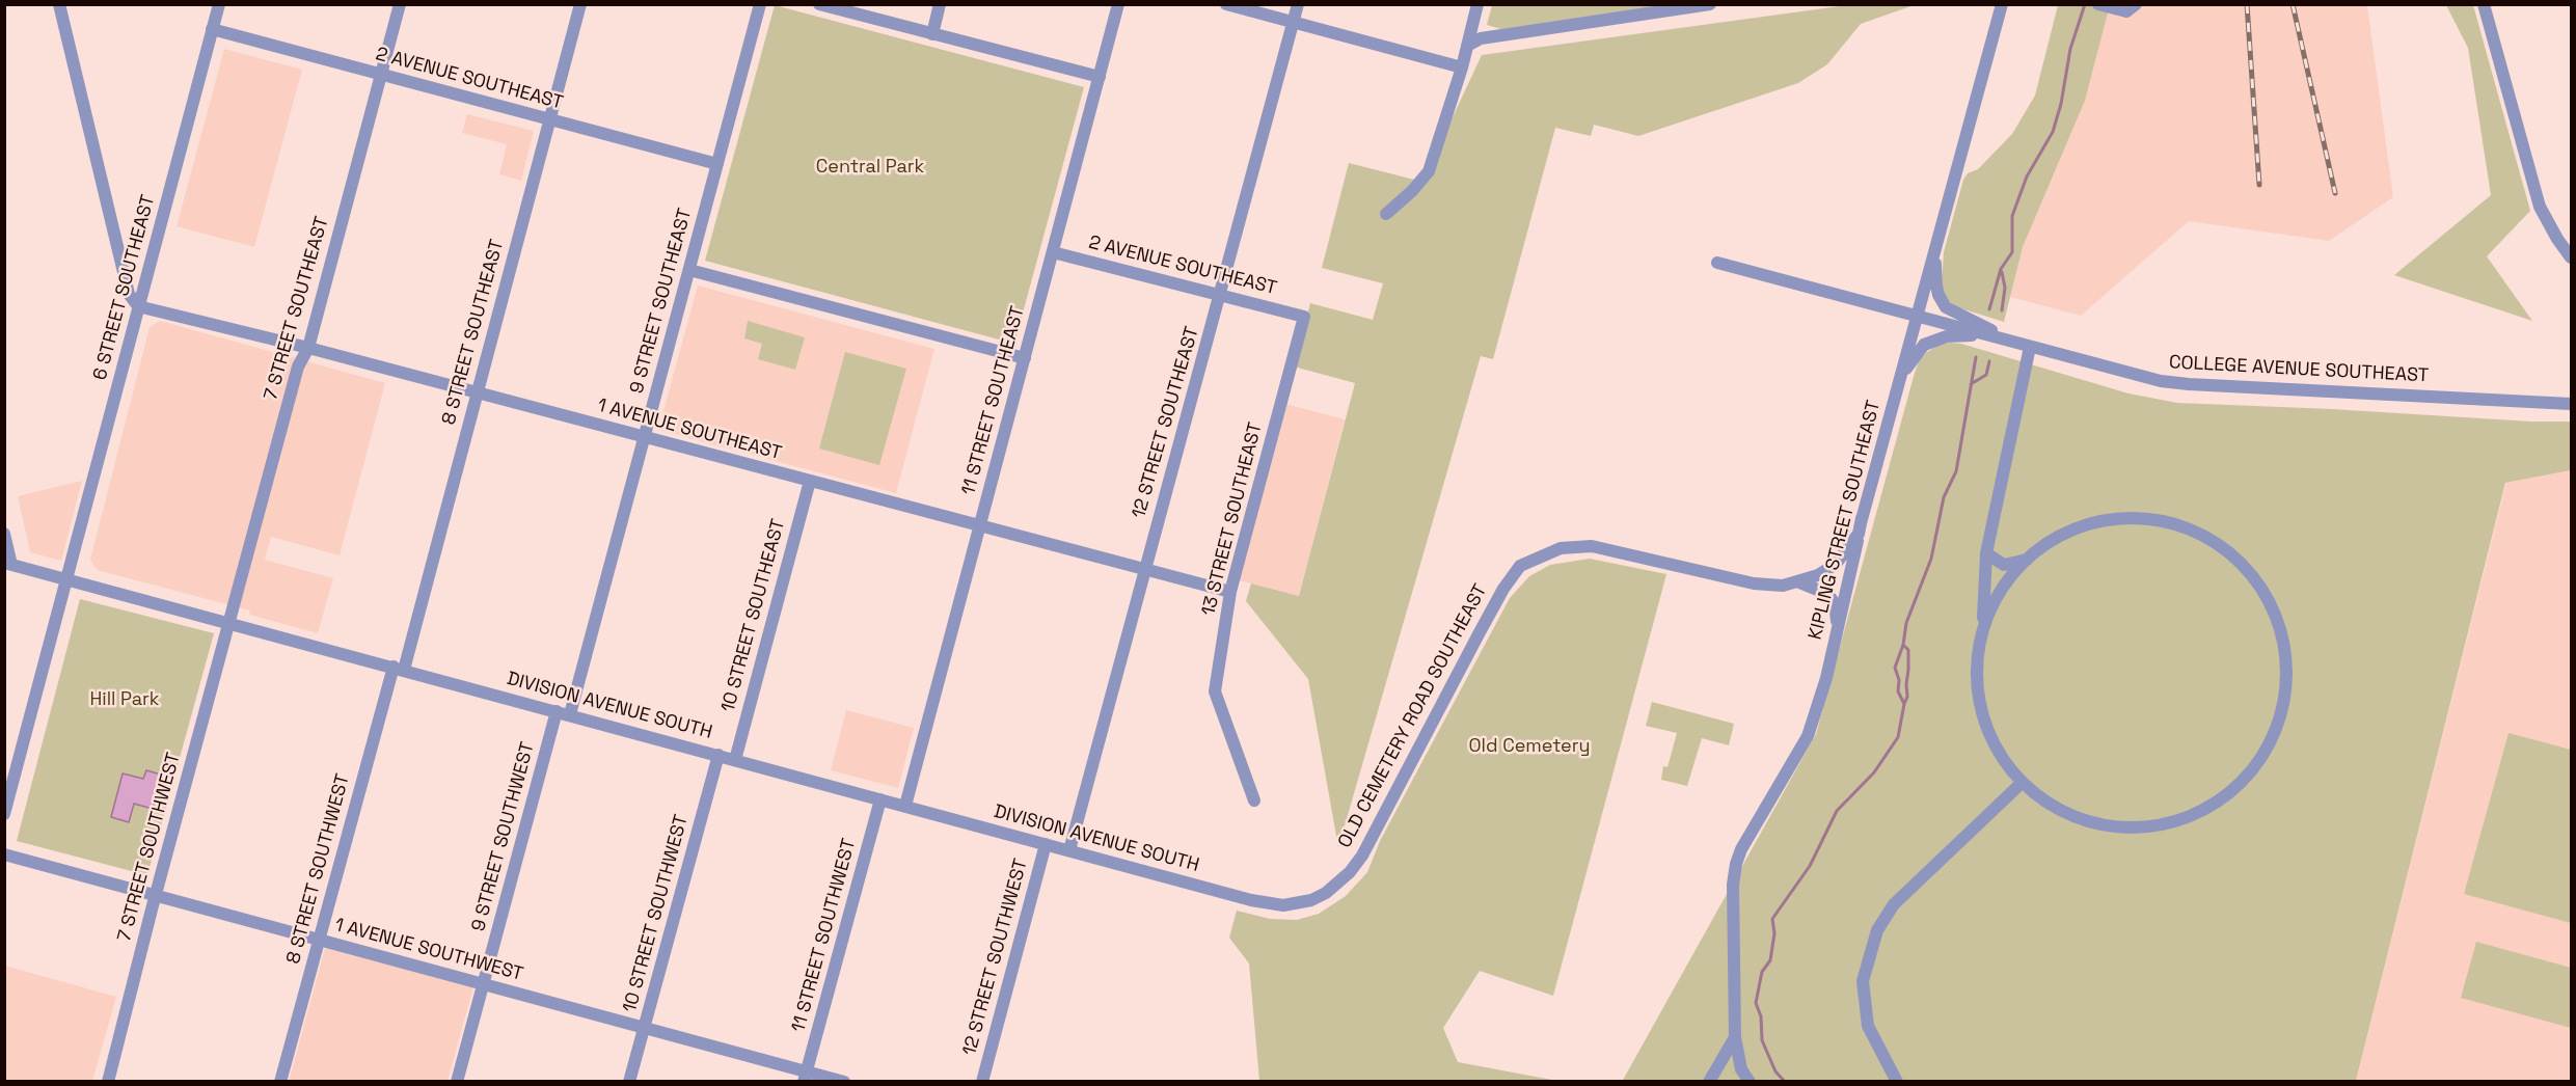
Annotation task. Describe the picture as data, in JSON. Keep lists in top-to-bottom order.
{
  "streets": {
    "street": [
      "2 AVENUE SOUTHEAST",
      "6 STREET SOUTHEAST",
      "9 STREET SOUTHEAST",
      "7 STREET SOUTHEAST",
      "8 STREET SOUTHEAST",
      "COLLEGE AVENUE SOUTHEAST",
      "11 STREET SOUTHEAST",
      "12 STREET SOUTHEAST",
      "1 AVENUE SOUTHEAST",
      "13 STREET SOUTHEAST",
      "KIPLING STREET SOUTHEAST",
      "10 STREET SOUTHEAST",
      "DIVISION AVENUE SOUTH",
      "OLD CEMETERY ROAD SOUTHEAST",
      "9 STREET SOUTHWEST",
      "7 STREET SOUTHWEST",
      "8 STREET SOUTHWEST",
      "10 STREET SOUTHWEST",
      "11 STREET SOUTHWEST",
      "1 AVENUE SOUTHWEST",
      "12 STREET SOUTHWEST"
    ]
  },
  "crossings": [
    ["2 AVENUE SOUTHEAST", "6 STREET SOUTHEAST"],
    ["2 AVENUE SOUTHEAST", "9 STREET SOUTHEAST"],
    ["2 AVENUE SOUTHEAST", "7 STREET SOUTHEAST"],
    ["2 AVENUE SOUTHEAST", "8 STREET SOUTHEAST"],
    ["2 AVENUE SOUTHEAST", "11 STREET SOUTHEAST"],
    ["2 AVENUE SOUTHEAST", "12 STREET SOUTHEAST"],
    ["2 AVENUE SOUTHEAST", "13 STREET SOUTHEAST"],
    ["6 STREET SOUTHEAST", "1 AVENUE SOUTHEAST"],
    ["6 STREET SOUTHEAST", "DIVISION AVENUE SOUTH"],
    ["9 STREET SOUTHEAST", "1 AVENUE SOUTHEAST"],
    ["9 STREET SOUTHEAST", "DIVISION AVENUE SOUTH"],
    ["9 STREET SOUTHEAST", "9 STREET SOUTHWEST"],
    ["7 STREET SOUTHEAST", "1 AVENUE SOUTHEAST"],
    ["7 STREET SOUTHEAST", "DIVISION AVENUE SOUTH"],
    ["7 STREET SOUTHEAST", "7 STREET SOUTHWEST"],
    ["8 STREET SOUTHEAST", "1 AVENUE SOUTHEAST"],
    ["8 STREET SOUTHEAST", "DIVISION AVENUE SOUTH"],
    ["8 STREET SOUTHEAST", "8 STREET SOUTHWEST"],
    ["COLLEGE AVENUE SOUTHEAST", "KIPLING STREET SOUTHEAST"],
    ["11 STREET SOUTHEAST", "1 AVENUE SOUTHEAST"],
    ["11 STREET SOUTHEAST", "DIVISION AVENUE SOUTH"],
    ["12 STREET SOUTHEAST", "1 AVENUE SOUTHEAST"],
    ["12 STREET SOUTHEAST", "DIVISION AVENUE SOUTH"],
    ["1 AVENUE SOUTHEAST", "13 STREET SOUTHEAST"],
    ["1 AVENUE SOUTHEAST", "10 STREET SOUTHEAST"],
    ["10 STREET SOUTHEAST", "DIVISION AVENUE SOUTH"],
    ["DIVISION AVENUE SOUTH", "OLD CEMETERY ROAD SOUTHEAST"],
    ["DIVISION AVENUE SOUTH", "9 STREET SOUTHWEST"],
    ["DIVISION AVENUE SOUTH", "7 STREET SOUTHWEST"],
    ["DIVISION AVENUE SOUTH", "8 STREET SOUTHWEST"],
    ["DIVISION AVENUE SOUTH", "10 STREET SOUTHWEST"],
    ["DIVISION AVENUE SOUTH", "11 STREET SOUTHWEST"],
    ["DIVISION AVENUE SOUTH", "12 STREET SOUTHWEST"],
    ["9 STREET SOUTHWEST", "1 AVENUE SOUTHWEST"],
    ["7 STREET SOUTHWEST", "1 AVENUE SOUTHWEST"],
    ["8 STREET SOUTHWEST", "1 AVENUE SOUTHWEST"],
    ["10 STREET SOUTHWEST", "1 AVENUE SOUTHWEST"],
    ["11 STREET SOUTHWEST", "1 AVENUE SOUTHWEST"]
  ],
  "parks": ["Central Park", "Hill Park", "Old Cemetery"]
}
